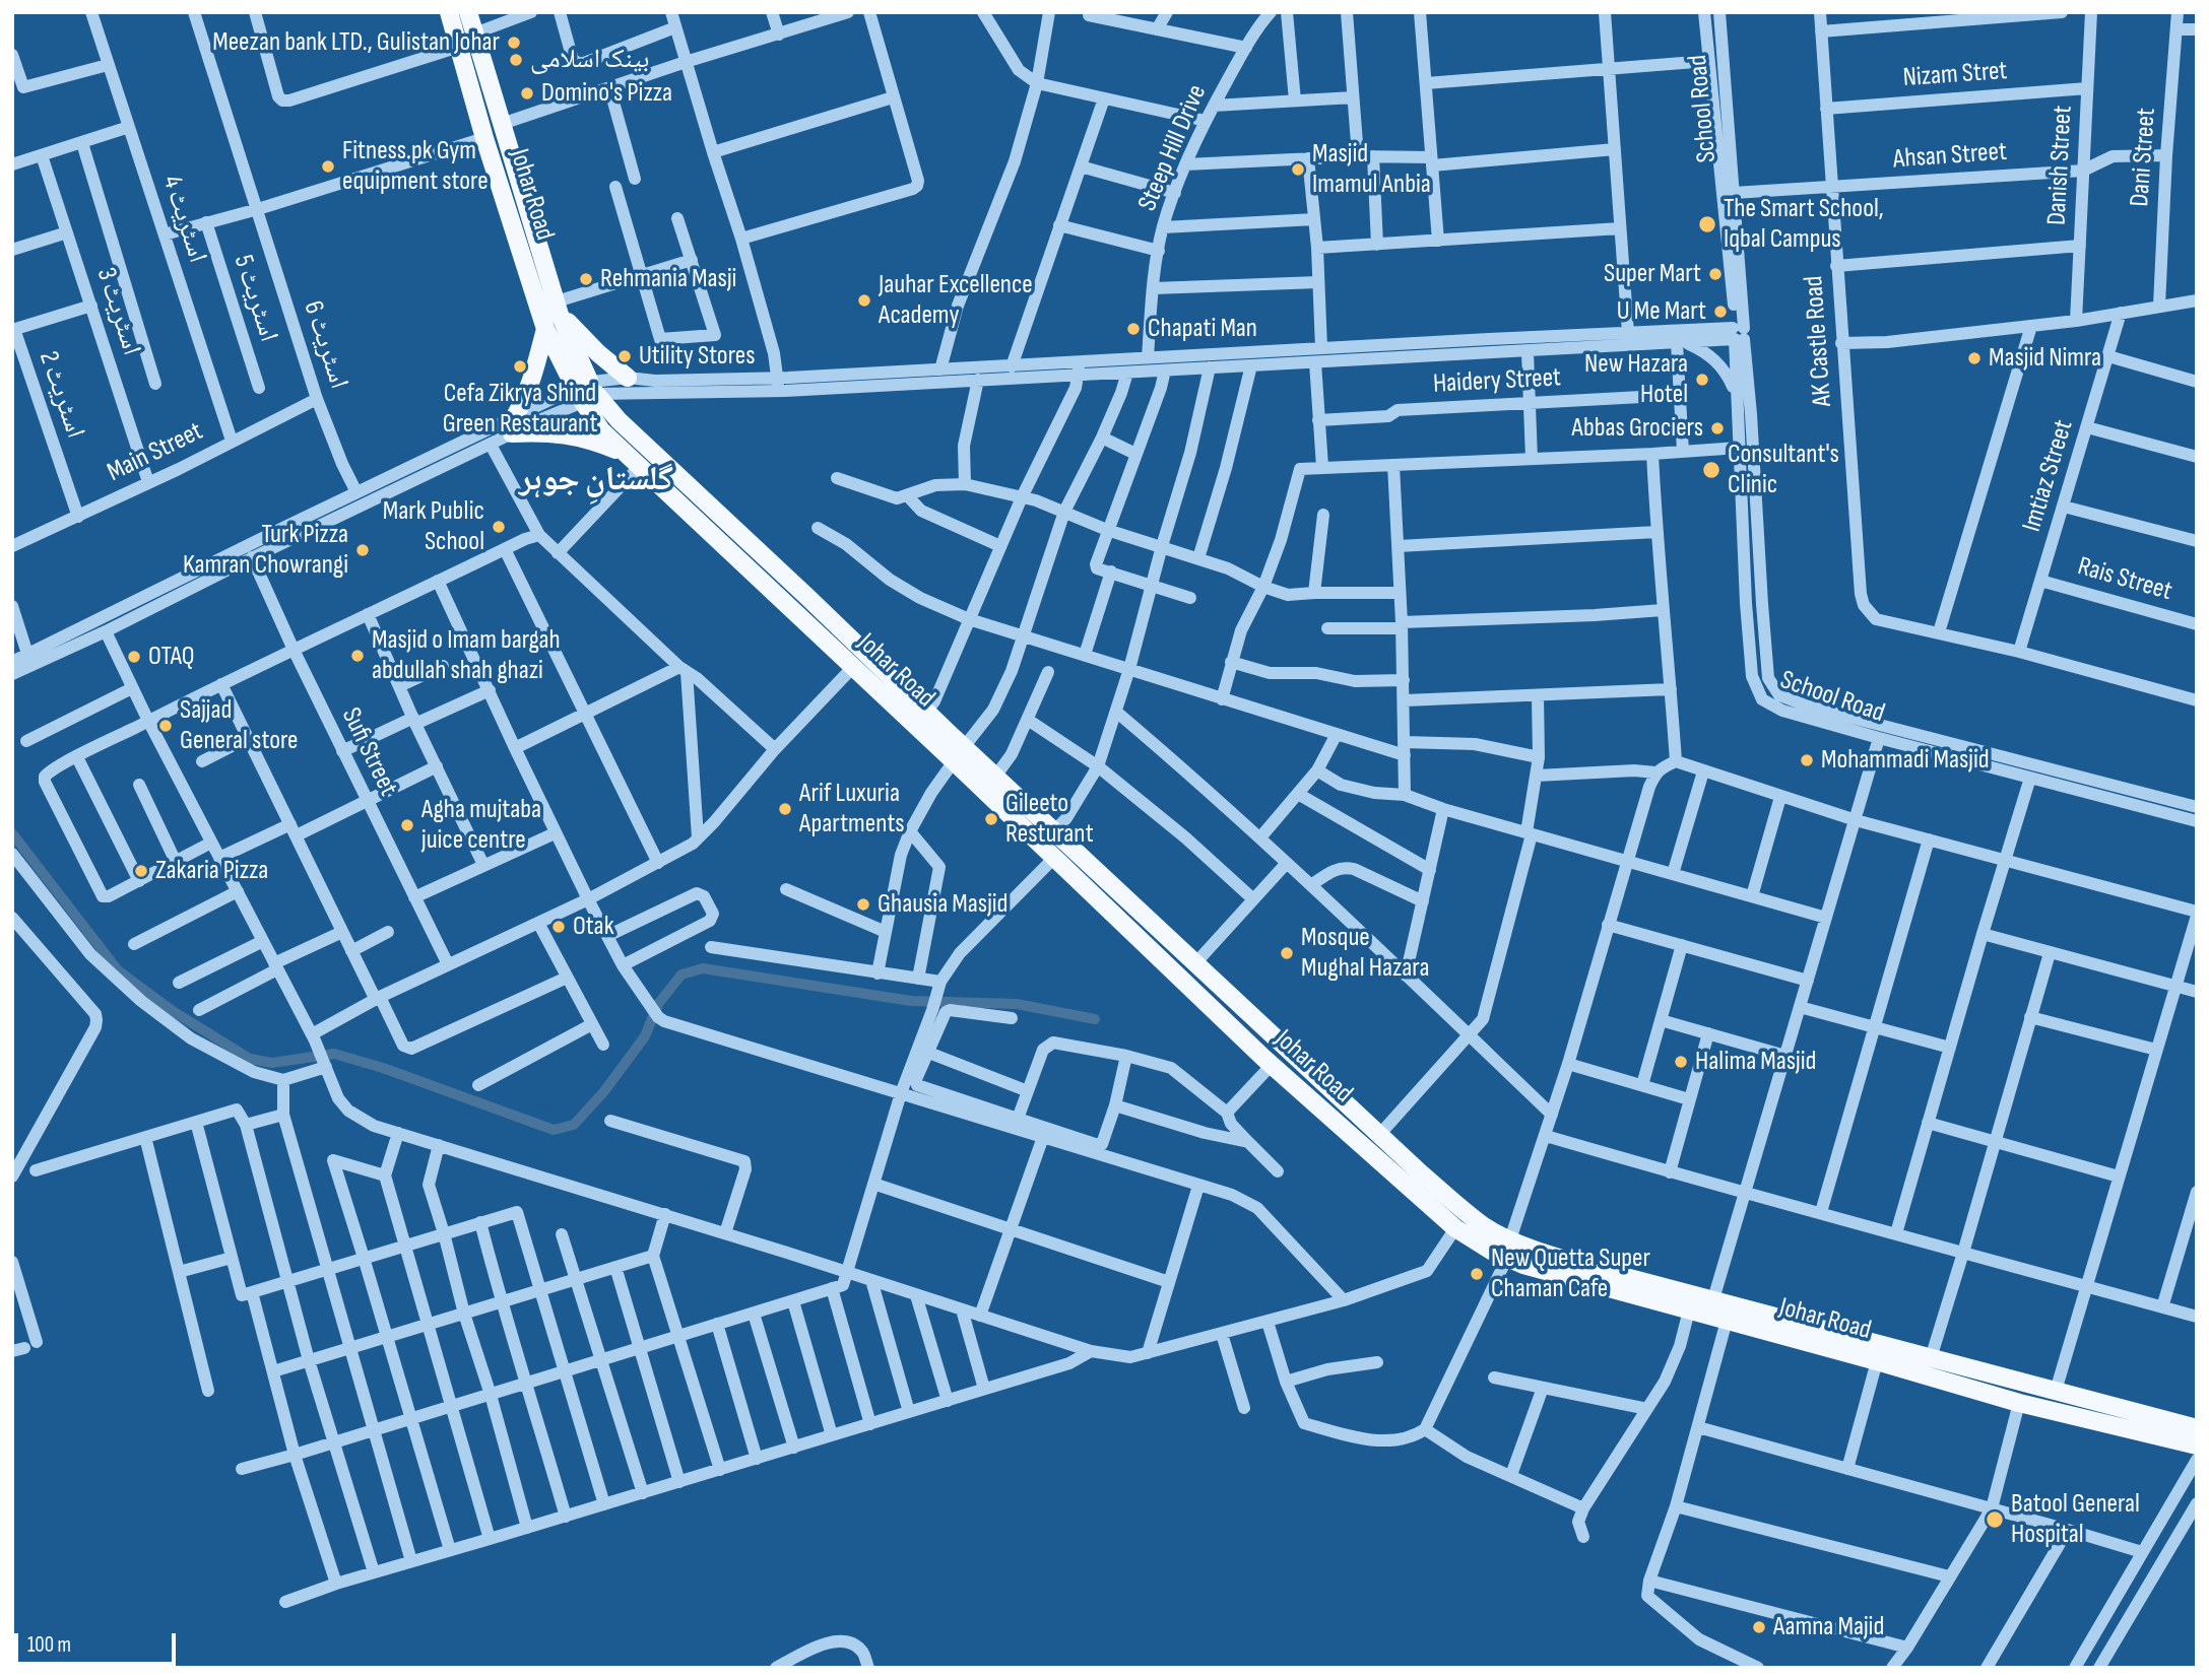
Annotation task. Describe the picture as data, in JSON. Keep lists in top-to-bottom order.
{
  "streets": {
    "main road": ["Johar Road"],
    "street": [
      "Nizam Stret",
      "School Road",
      "Steep Hill Drive",
      "Ahsan Street",
      "Dani Street",
      "Danish Street",
      "اسٹریٹ 4",
      "اسٹریٹ 5",
      "اسٹریٹ 3",
      "AK Castle Road",
      "اسٹریٹ 6",
      "Haidery Street",
      "اسٹریٹ 2",
      "Main Street",
      "Imtiaz Street",
      "Rais Street",
      "Sufi Street"
    ]
  },
  "crossings": [
    ["Nizam Stret", "Danish Street"],
    ["Nizam Stret", "AK Castle Road"],
    ["School Road", "Ahsan Street"],
    ["Ahsan Street", "Dani Street"],
    ["Ahsan Street", "Danish Street"],
    ["Ahsan Street", "AK Castle Road"],
    ["اسٹریٹ 4", "Main Street"],
    ["اسٹریٹ 3", "Main Street"],
    ["اسٹریٹ 6", "Main Street"],
    ["اسٹریٹ 2", "Main Street"],
    ["Imtiaz Street", "Rais Street"]
  ],
  "districts": ["گلستانِ جوہر"],
  "places": [
    "Meezan bank LTD., Gulistan Johar",
    "بینک اسلامی",
    "Domino's Pizza",
    "Fitness.pk Gym equipment store",
    "Masjid Imamul Anbia",
    "The Smart School, Iqbal Campus",
    "Super Mart",
    "Rehmania Masji",
    "Jauhar Excellence Academy",
    "U Me Mart",
    "Chapati Man",
    "Utility Stores",
    "Masjid Nimra",
    "Cefa Zikrya Shind Green Restaurant",
    "New Hazara Hotel",
    "Abbas Grociers",
    "Consultant's Clinic",
    "Mark Public School",
    "Turk Pizza Kamran Chowrangi",
    "Masjid o Imam bargah abdullah shah ghazi",
    "OTAQ",
    "Sajjad General store",
    "Mohammadi Masjid",
    "Arif Luxuria Apartments",
    "Gileeto Resturant",
    "Agha mujtaba juice centre",
    "Zakaria Pizza",
    "Ghausia Masjid",
    "Otak",
    "Mosque Mughal Hazara",
    "Halima Masjid",
    "New Quetta Super Chaman Cafe",
    "Batool General Hospital",
    "Aamna Majid"
  ],
  "scale_bar": "100 m"
}
